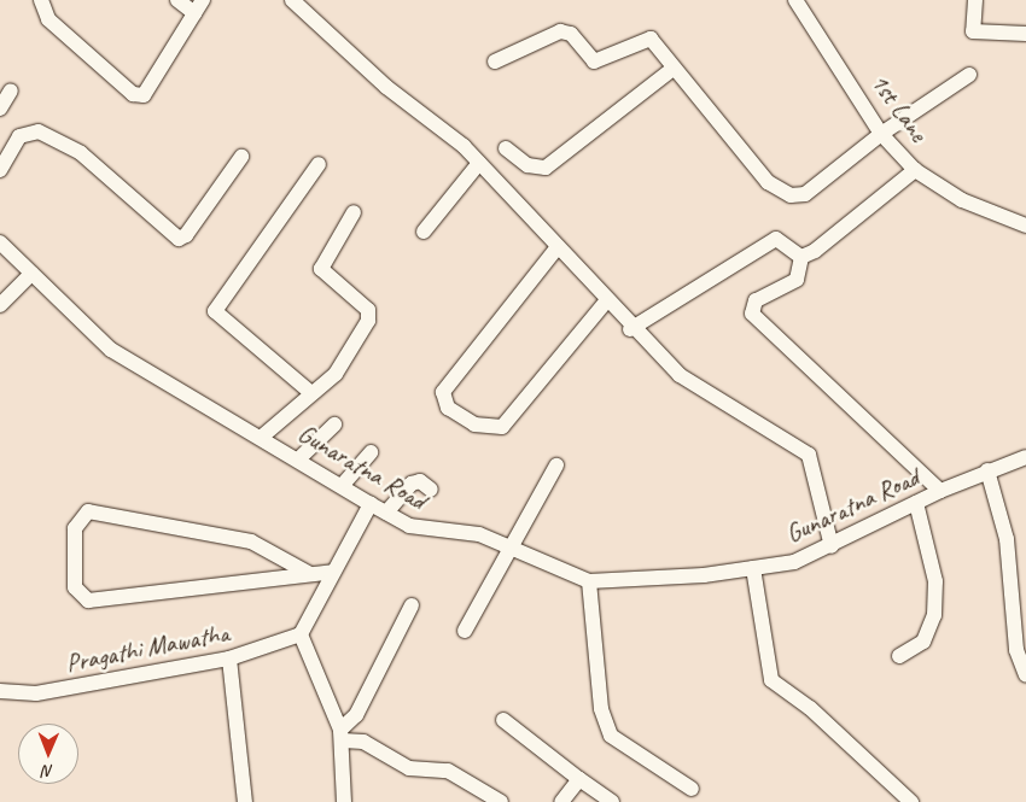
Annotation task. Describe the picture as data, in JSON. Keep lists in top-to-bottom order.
{
  "streets": {
    "street": ["1st Lane", "Gunaratna Road", "Pragathi Mawatha"]
  },
  "north": "bottom"
}
